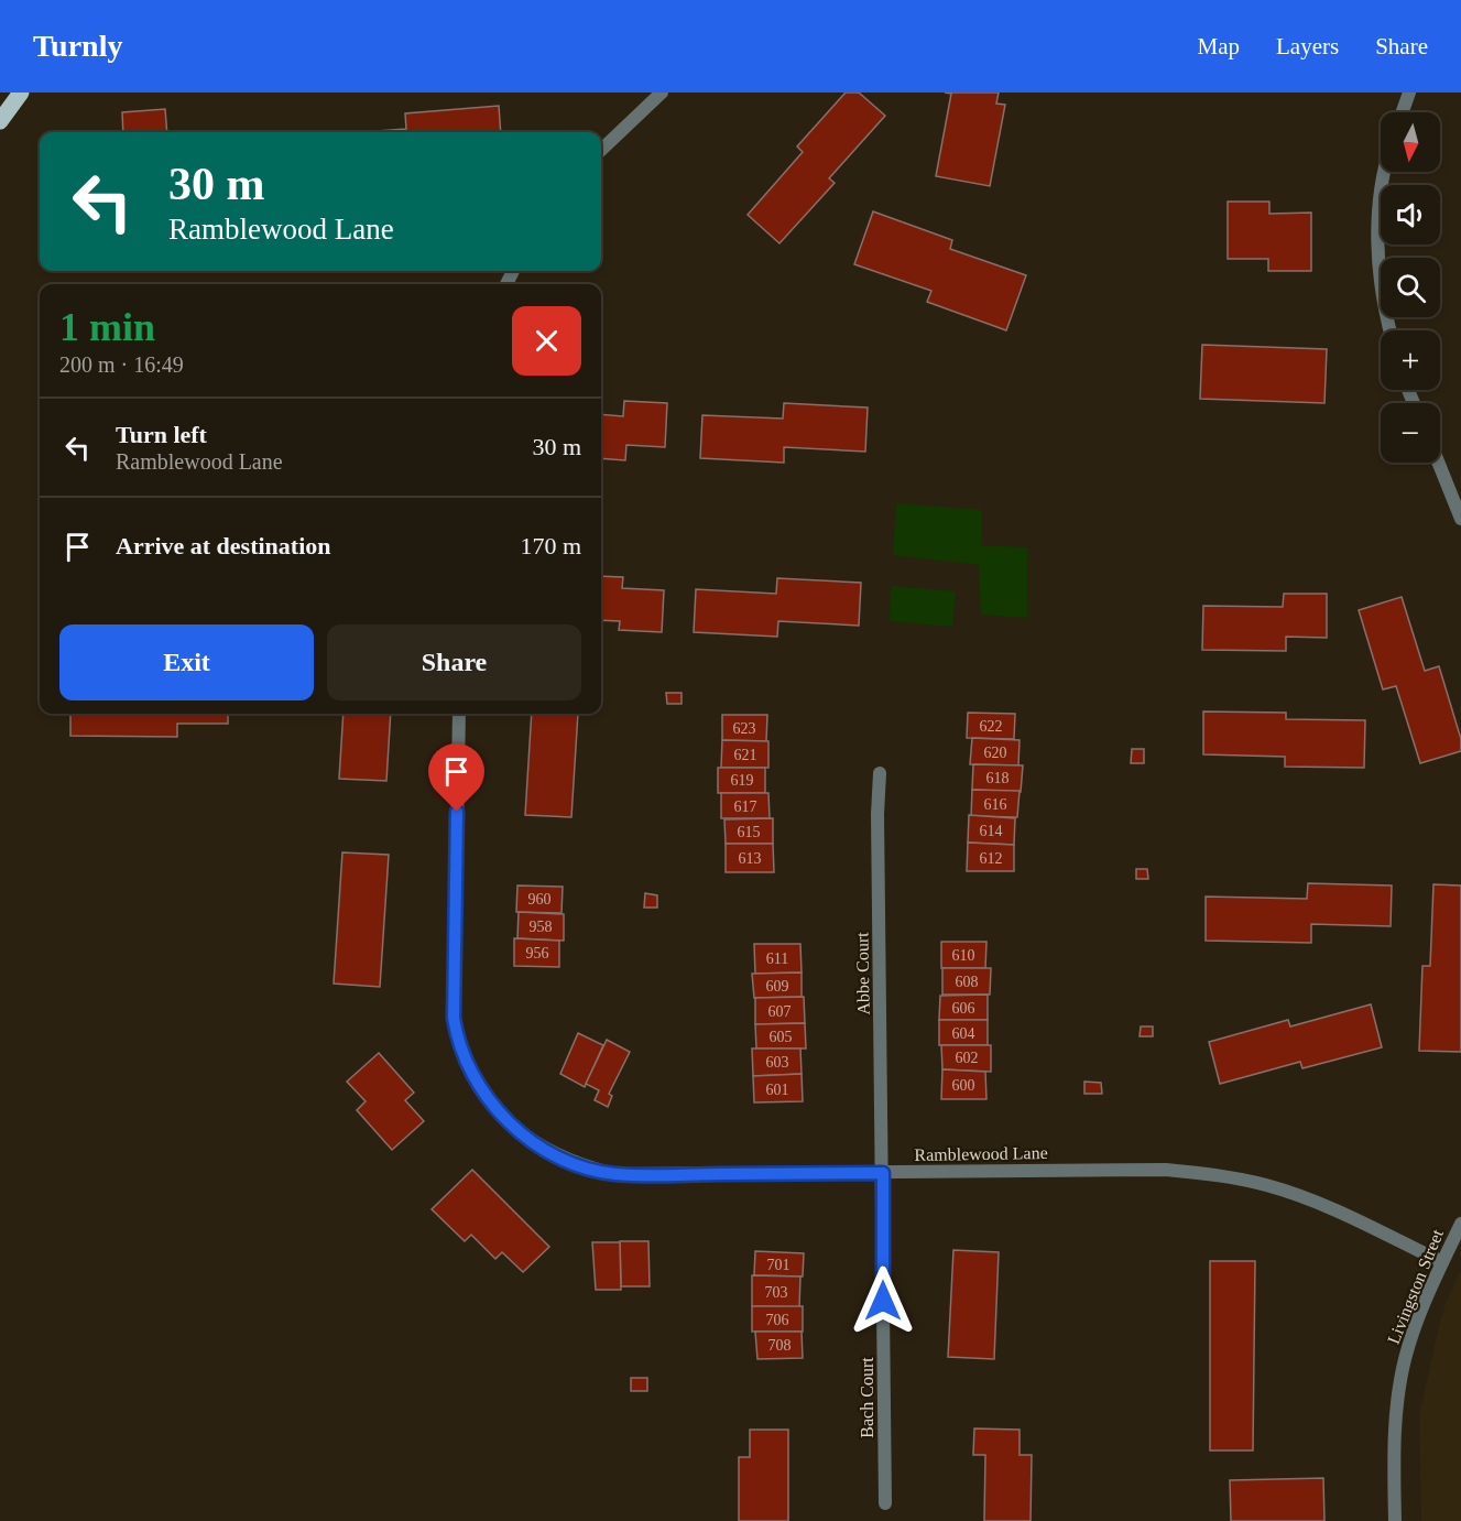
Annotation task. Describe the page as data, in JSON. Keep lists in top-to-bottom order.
{
  "streets": {
    "street": [
      "Abbe Court",
      "Ramblewood Lane",
      "Livingston Street",
      "Bach Court"
    ]
  },
  "crossings": [
    ["Abbe Court", "Ramblewood Lane"],
    ["Abbe Court", "Bach Court"],
    ["Ramblewood Lane", "Livingston Street"],
    ["Ramblewood Lane", "Bach Court"]
  ],
  "house_numbers": [
    "622",
    "623",
    "620",
    "621",
    "618",
    "619",
    "616",
    "617",
    "614",
    "615",
    "613",
    "612",
    "960",
    "958",
    "956",
    "610",
    "611",
    "608",
    "609",
    "606",
    "607",
    "604",
    "605",
    "602",
    "603",
    "600",
    "601",
    "701",
    "703",
    "706",
    "708"
  ],
  "north": "bottom",
  "page": {
    "header": "Turnly",
    "nav": ["Map", "Layers", "Share"],
    "map_buttons": ["+", "−"],
    "turn": ["30 m", "Ramblewood Lane"],
    "heading": ["1 min", "200 m · 16:49"],
    "list": [
      {
        "name": "Turn left",
        "note": "Ramblewood Lane",
        "value": "30 m"
      },
      {
        "name": "Arrive at destination",
        "value": "170 m"
      }
    ],
    "buttons": ["Exit", "Share"]
  }
}
